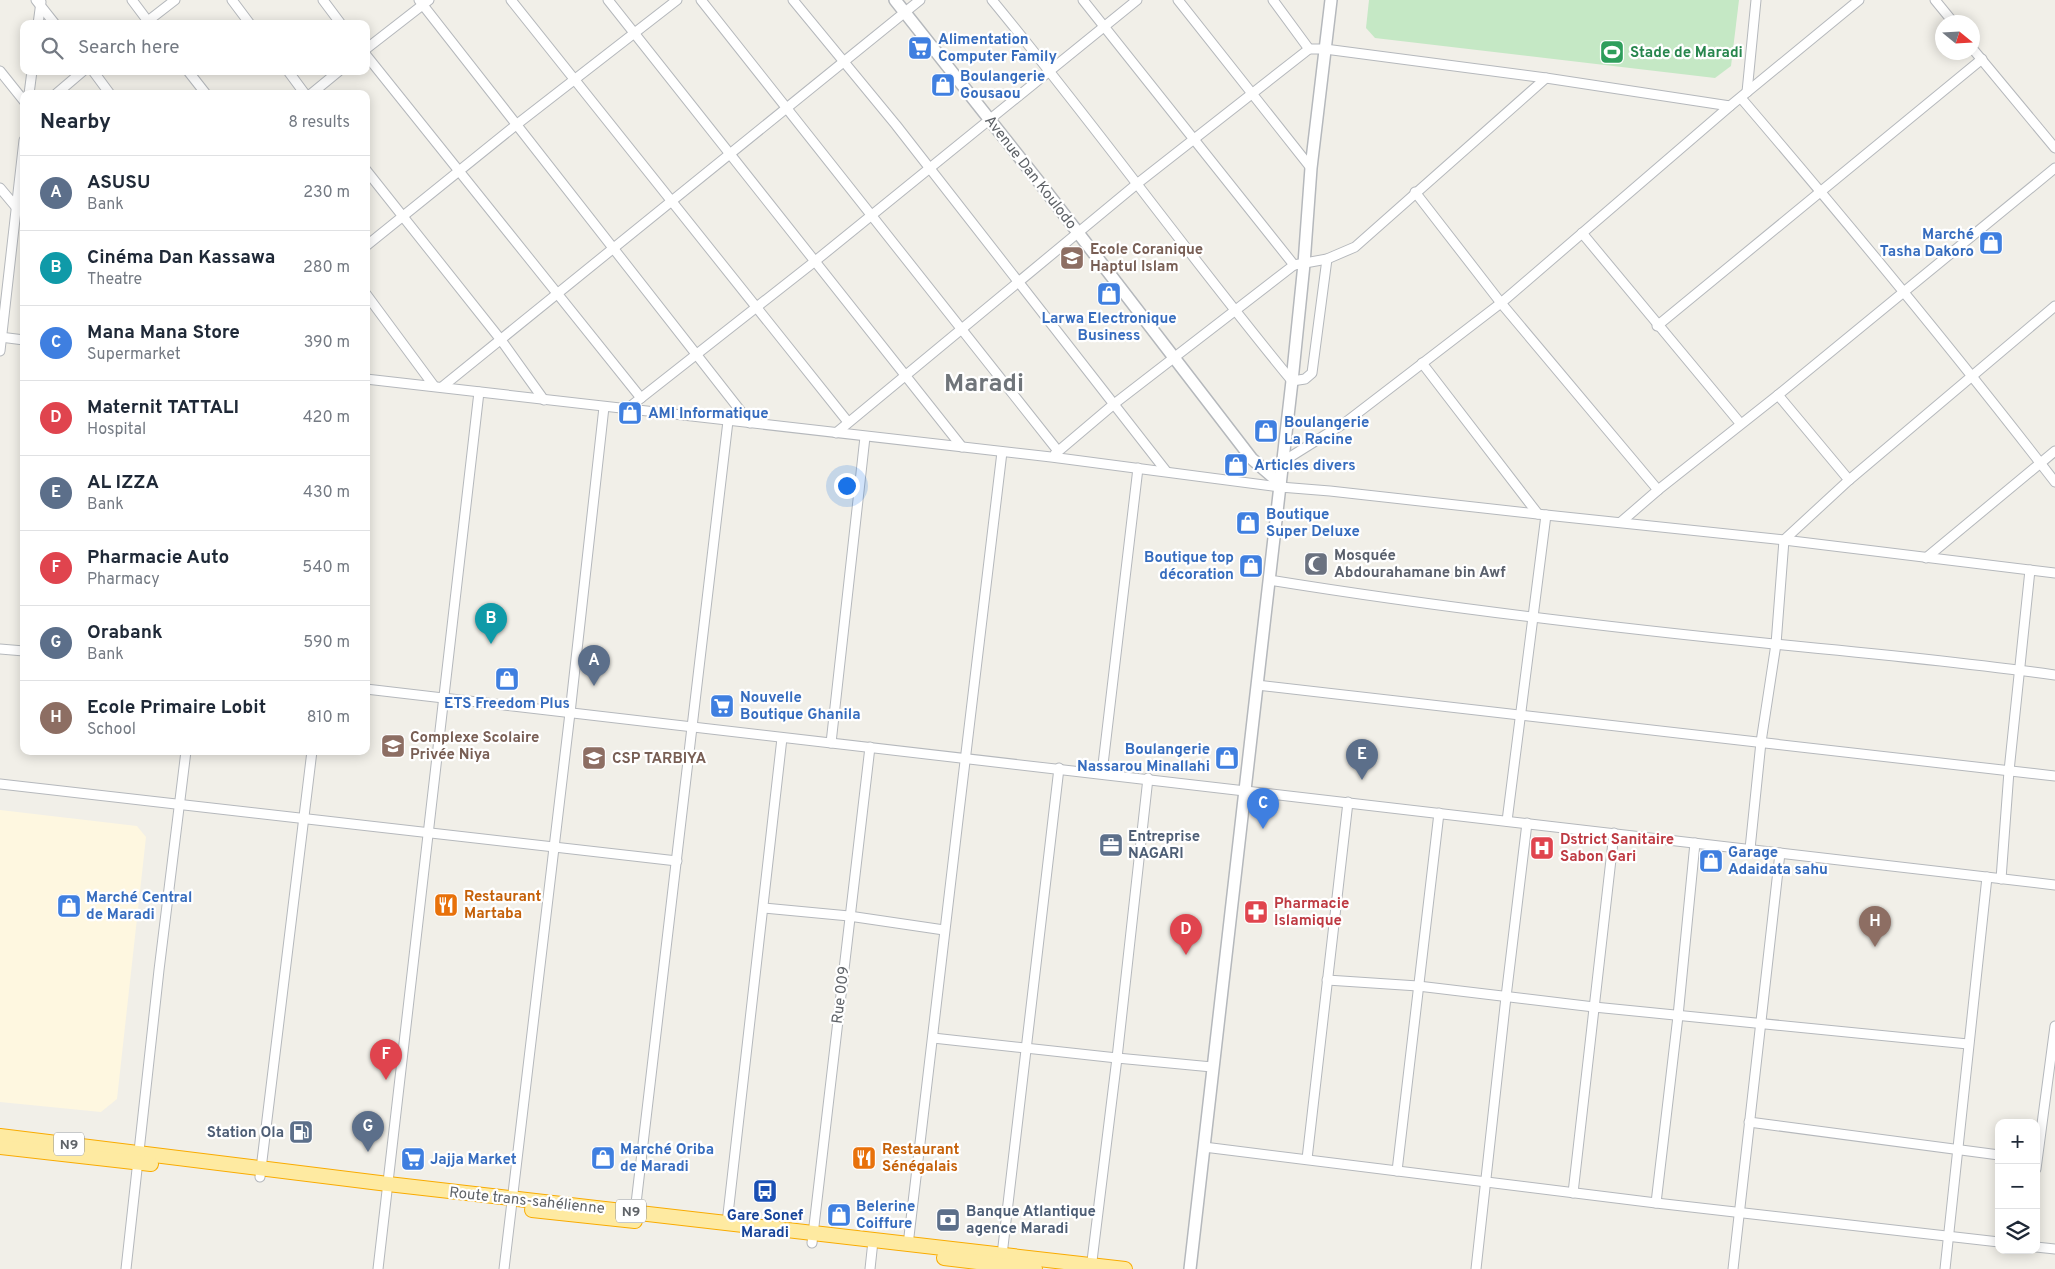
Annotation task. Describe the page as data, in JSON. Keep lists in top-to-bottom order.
{
  "streets": {
    "highway": ["N9", "Route trans-sahélienne"],
    "street": ["Avenue Dan Koulodo", "Rue 009"]
  },
  "crossings": [
    ["Rue 009", "Route trans-sahélienne"],
    ["N9", "Route trans-sahélienne"]
  ],
  "districts": ["Maradi"],
  "places": {
    "supermarket": ["Alimentation Computer Family", "Nouvelle Boutique Ghanila", "Jajja Market"],
    "sports": ["Stade de Maradi"],
    "shop": [
      "Boulangerie Gousaou",
      "Marché Tasha Dakoro",
      "Larwa Electronique Business",
      "AMI Informatique",
      "Boulangerie La Racine",
      "Articles divers",
      "Boutique Super Deluxe",
      "Boutique top décoration",
      "ETS Freedom Plus",
      "Boulangerie Nassarou Minallahi",
      "Garage Adaidata sahu",
      "Marché Central de Maradi",
      "Marché Oriba de Maradi",
      "Belerine Coiffure"
    ],
    "school or university": ["Ecole Coranique Haptul Islam", "Complexe Scolaire Privée Niya", "CSP TARBIYA"],
    "mosque": ["Mosquée Abdourahamane bin Awf"],
    "office": ["Entreprise NAGARI"],
    "hospital": ["Dstrict Sanitaire Sabon Gari"],
    "restaurant": ["Restaurant Martaba", "Restaurant Sénégalais"],
    "pharmacy": ["Pharmacie Islamique"],
    "fuel station": ["Station Ola"],
    "bus stop": ["Gare Sonef Maradi"],
    "bank": ["Banque Atlantique agence Maradi"]
  },
  "north": "right",
  "page": {
    "search": "Search here",
    "heading": ["Nearby", "8 results"],
    "list": [
      {
        "mark": "A",
        "name": "ASUSU",
        "note": "Bank",
        "value": "230 m"
      },
      {
        "mark": "B",
        "name": "Cinéma Dan Kassawa",
        "note": "Theatre",
        "value": "280 m"
      },
      {
        "mark": "C",
        "name": "Mana Mana Store",
        "note": "Supermarket",
        "value": "390 m"
      },
      {
        "mark": "D",
        "name": "Maternit TATTALI",
        "note": "Hospital",
        "value": "420 m"
      },
      {
        "mark": "E",
        "name": "AL IZZA",
        "note": "Bank",
        "value": "430 m"
      },
      {
        "mark": "F",
        "name": "Pharmacie Auto",
        "note": "Pharmacy",
        "value": "540 m"
      },
      {
        "mark": "G",
        "name": "Orabank",
        "note": "Bank",
        "value": "590 m"
      },
      {
        "mark": "H",
        "name": "Ecole Primaire Lobit",
        "note": "School",
        "value": "810 m"
      }
    ],
    "pins": [
      "B",
      "A",
      "E",
      "C",
      "H",
      "D",
      "F",
      "G"
    ],
    "map_buttons": ["+", "−"]
  }
}
